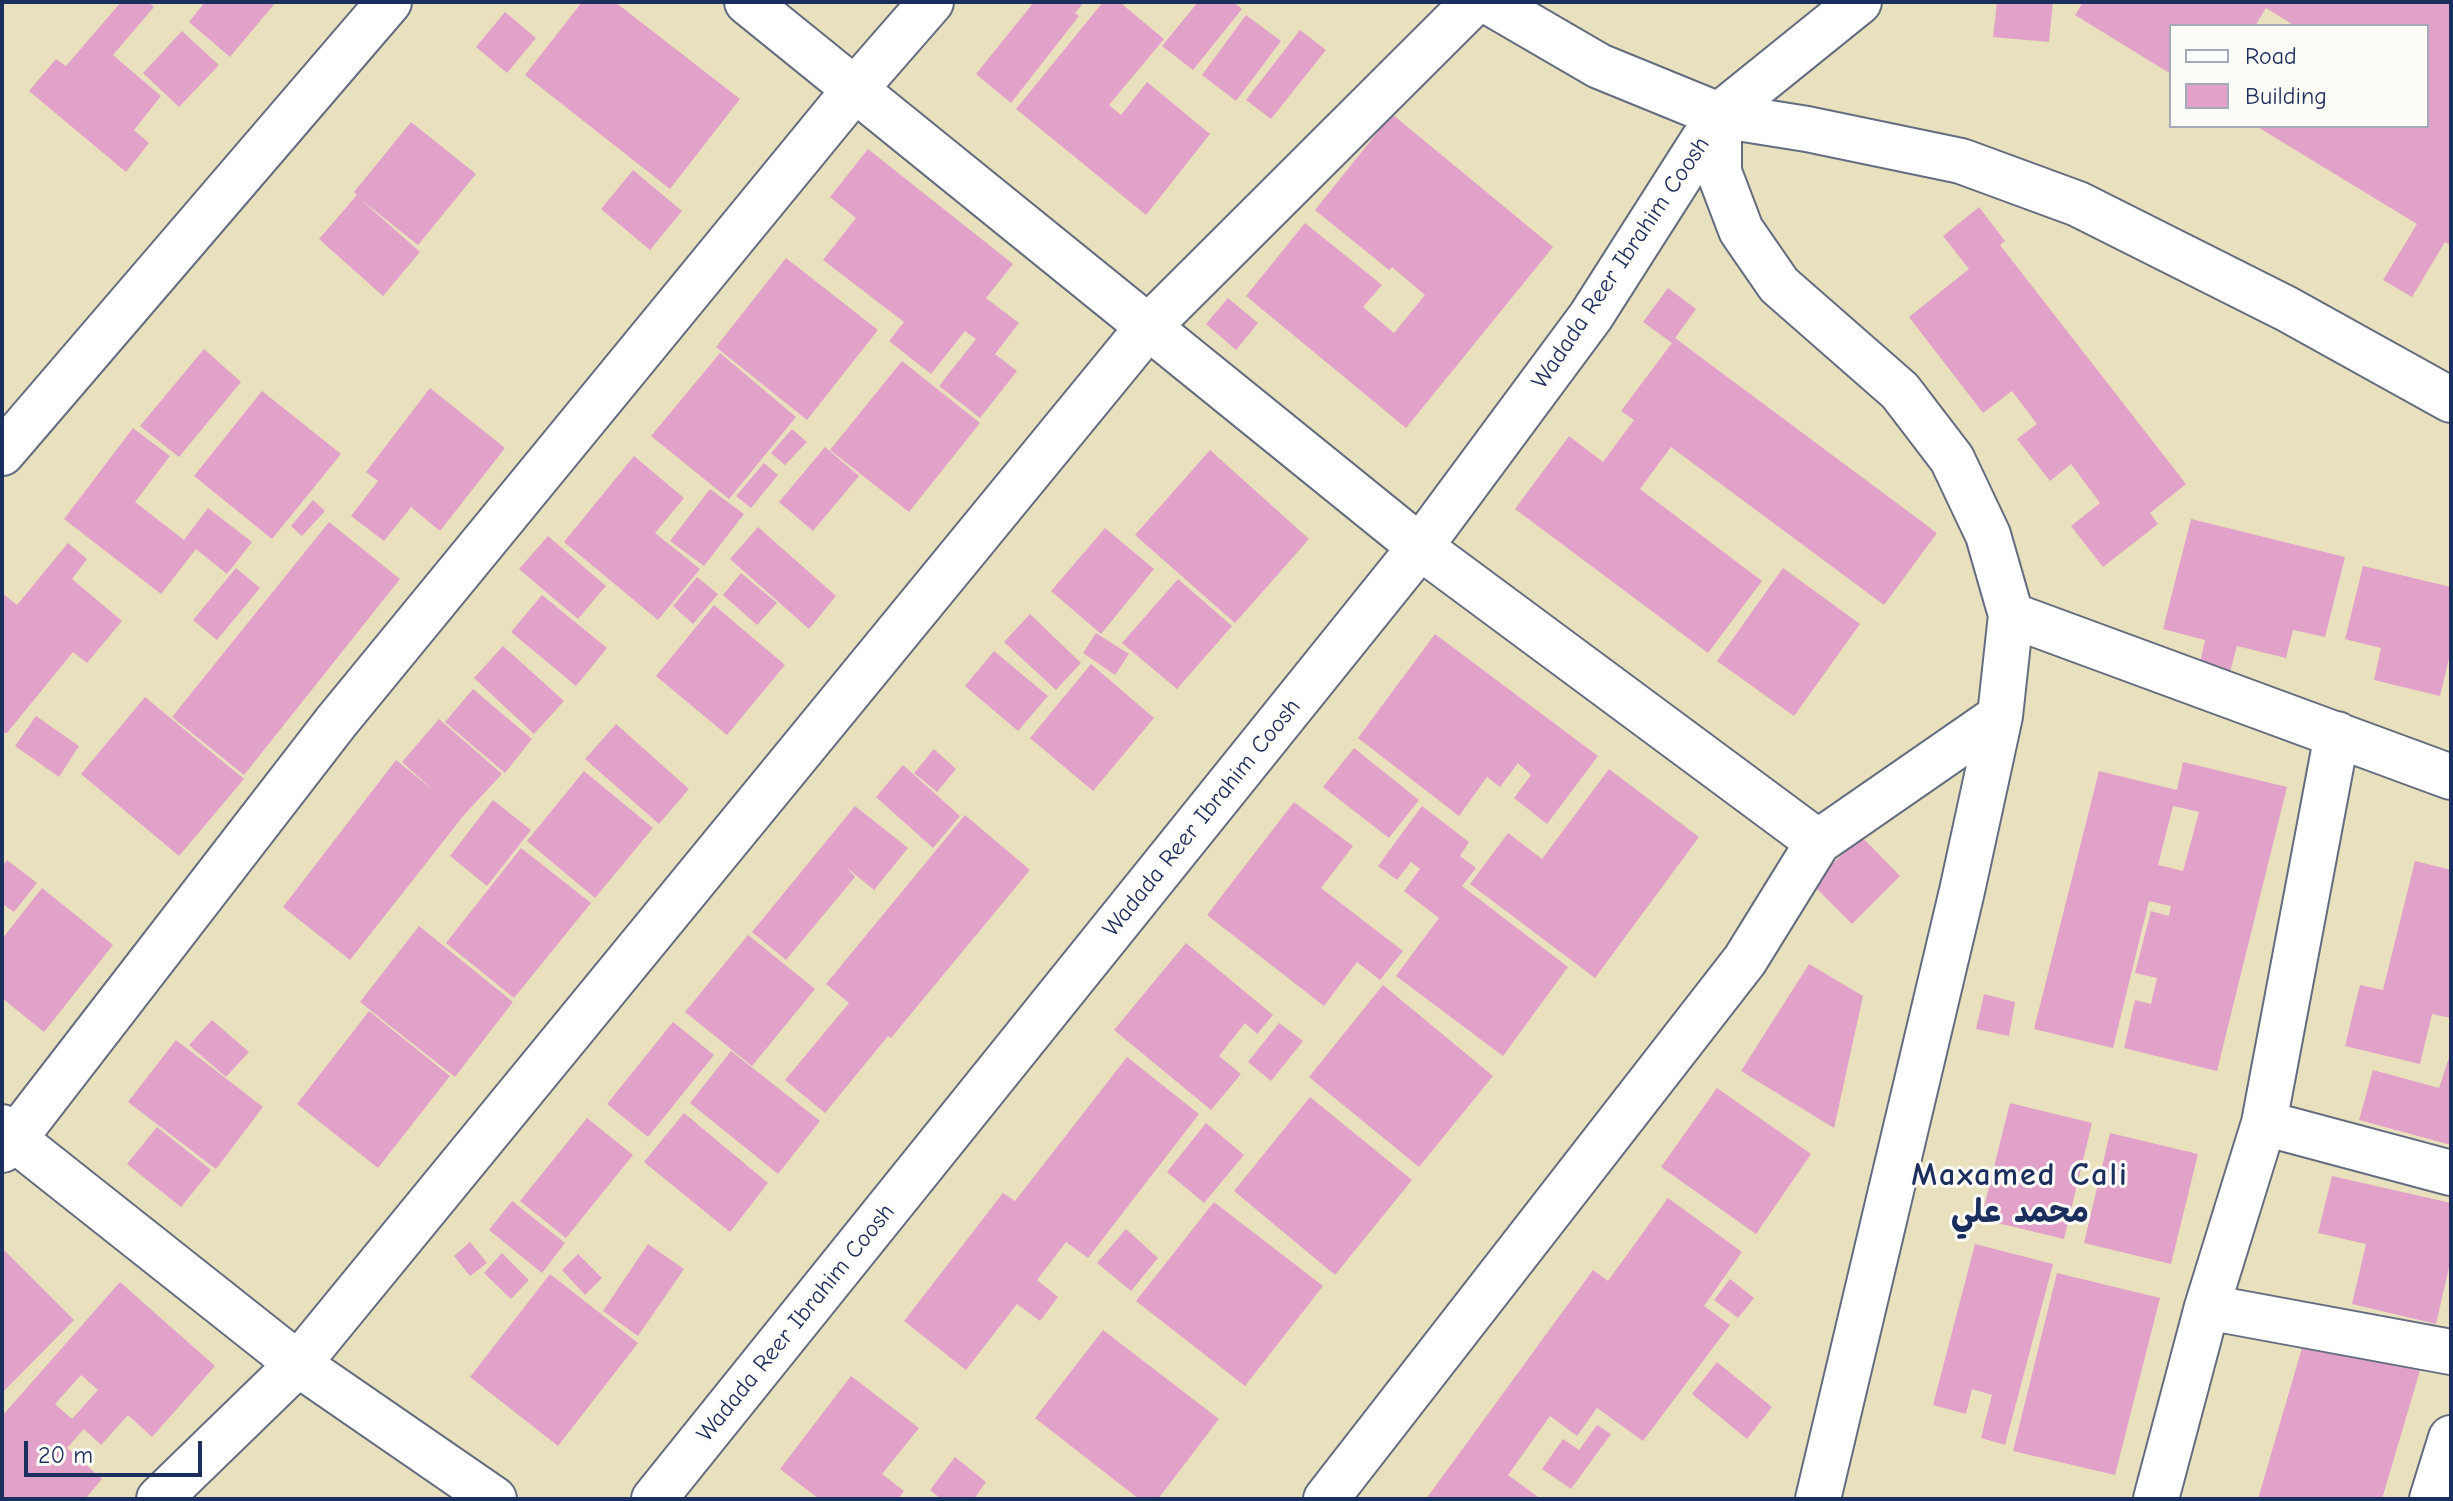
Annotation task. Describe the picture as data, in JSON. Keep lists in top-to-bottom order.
{
  "streets": {
    "street": ["Wadada Reer Ibrahim Coosh"]
  },
  "districts": ["Maxamed Cali محمد علي"],
  "legend": ["Road", "Building"],
  "scale_bar": "20 m"
}
